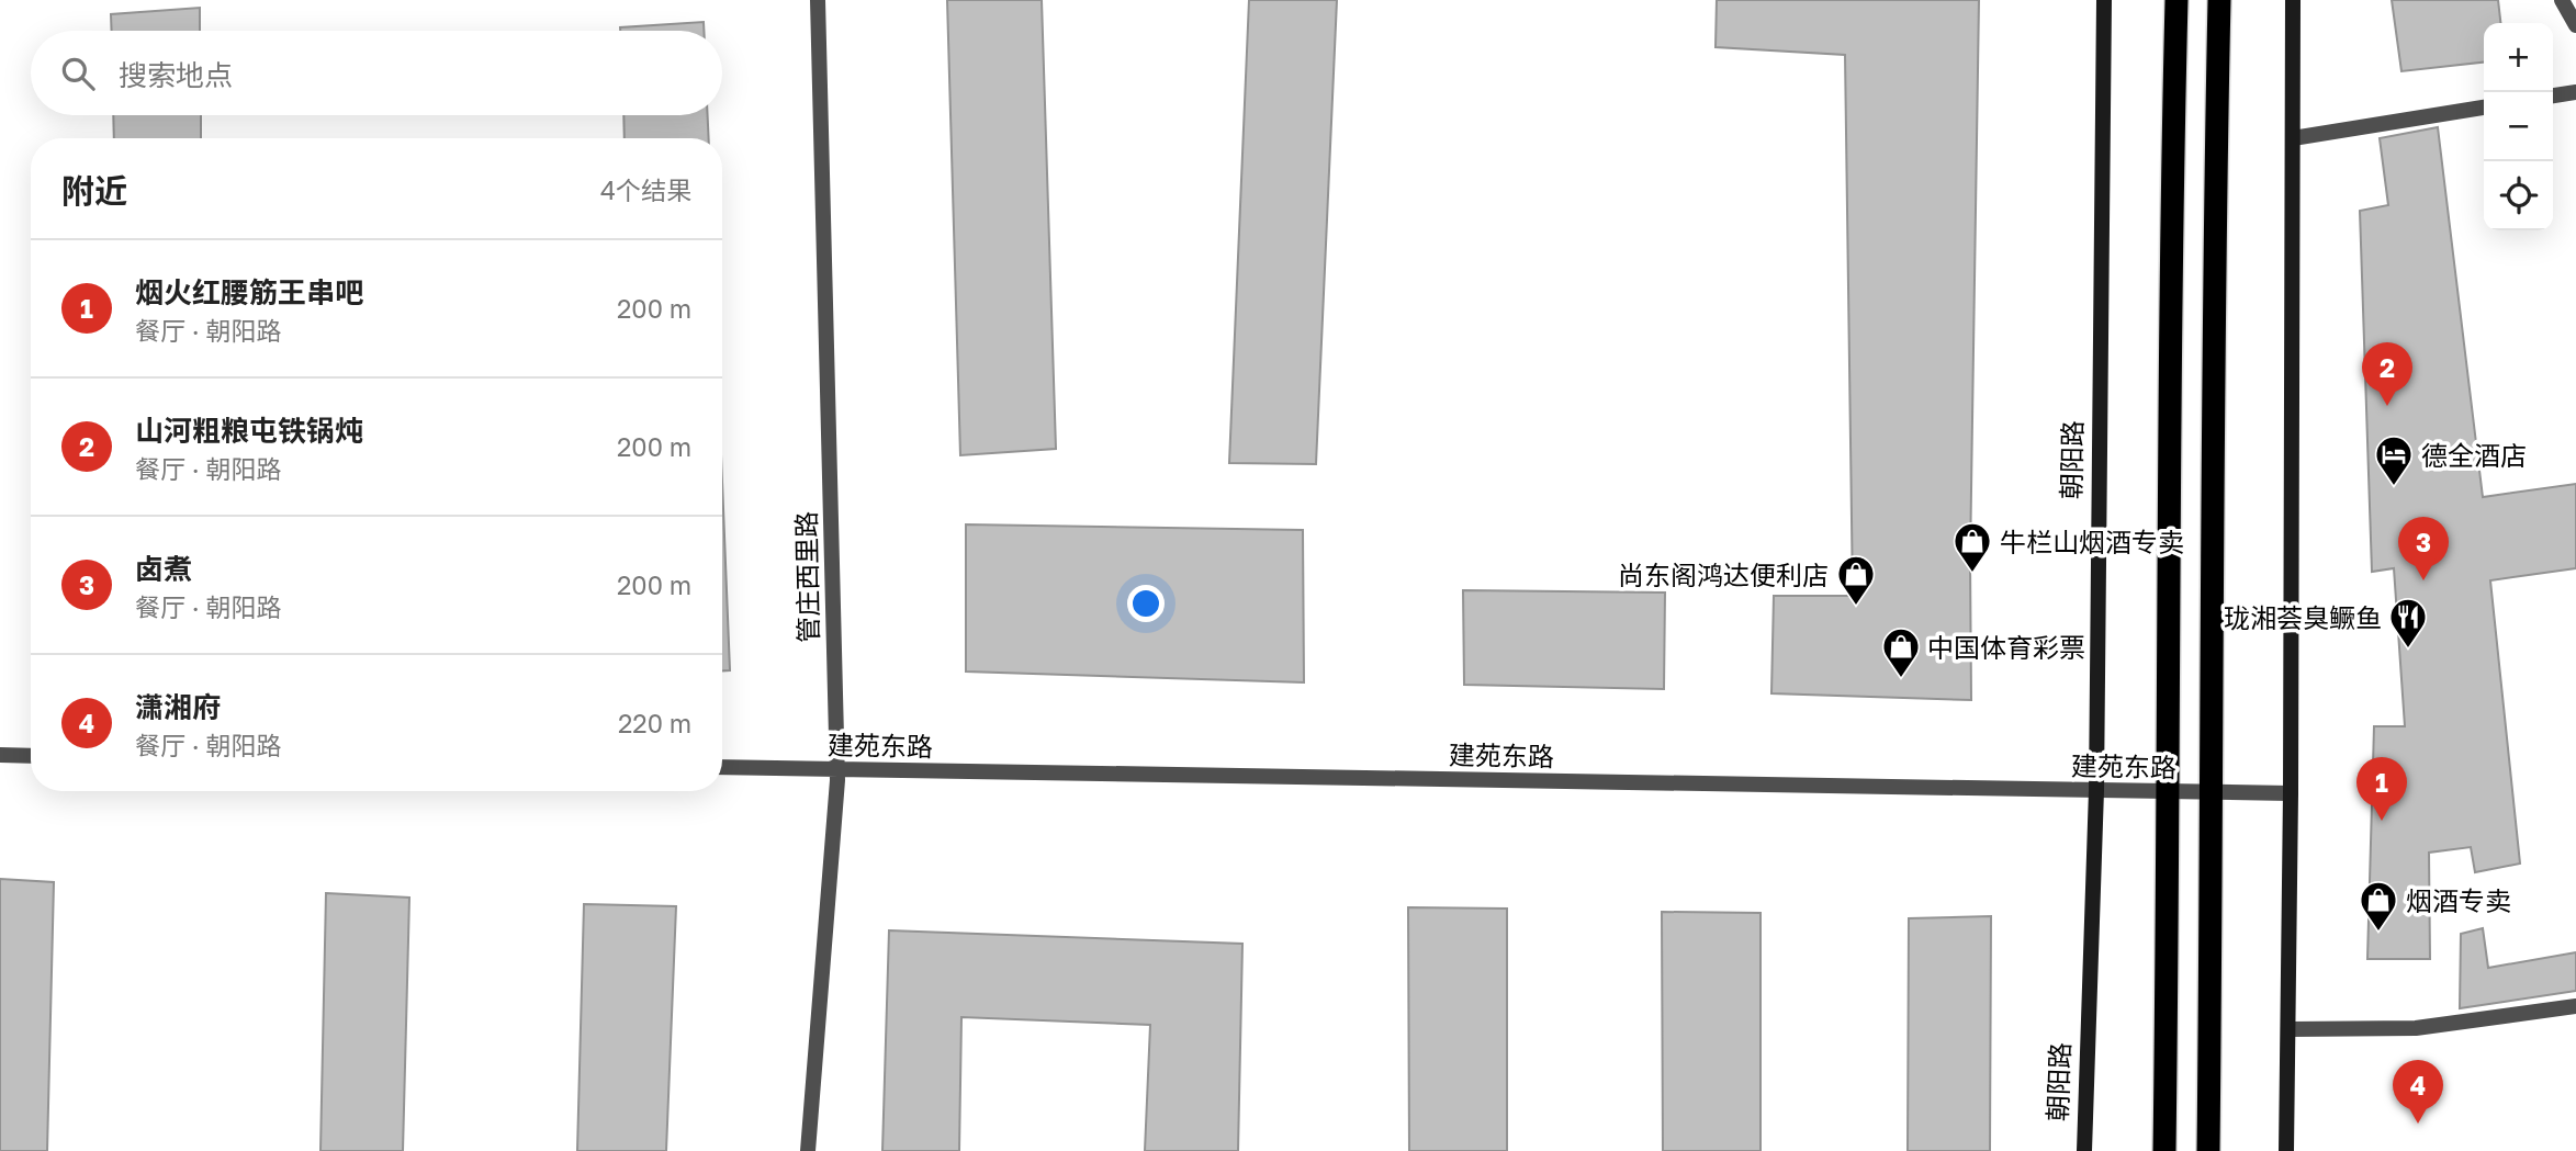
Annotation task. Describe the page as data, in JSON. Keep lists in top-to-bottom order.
{
  "streets": {
    "street": ["朝阳路", "管庄西里路", "建苑东路"]
  },
  "crossings": [
    ["朝阳路", "建苑东路"],
    ["管庄西里路", "建苑东路"]
  ],
  "places": {
    "hotel": ["德全酒店"],
    "shop": [
      "牛栏山烟酒专卖",
      "尚东阁鸿达便利店",
      "中国体育彩票",
      "烟酒专卖"
    ],
    "restaurant": ["珑湘荟臭鳜鱼"]
  },
  "page": {
    "map_buttons": ["+", "−"],
    "search": "搜索地点",
    "heading": ["附近", "4个结果"],
    "list": [
      {
        "mark": "1",
        "name": "烟火红腰筋王串吧",
        "note": "餐厅 · 朝阳路",
        "value": "200 m"
      },
      {
        "mark": "2",
        "name": "山河粗粮屯铁锅炖",
        "note": "餐厅 · 朝阳路",
        "value": "200 m"
      },
      {
        "mark": "3",
        "name": "卤煮",
        "note": "餐厅 · 朝阳路",
        "value": "200 m"
      },
      {
        "mark": "4",
        "name": "潇湘府",
        "note": "餐厅 · 朝阳路",
        "value": "220 m"
      }
    ],
    "pins": [
      "2",
      "3",
      "1",
      "4"
    ]
  }
}
